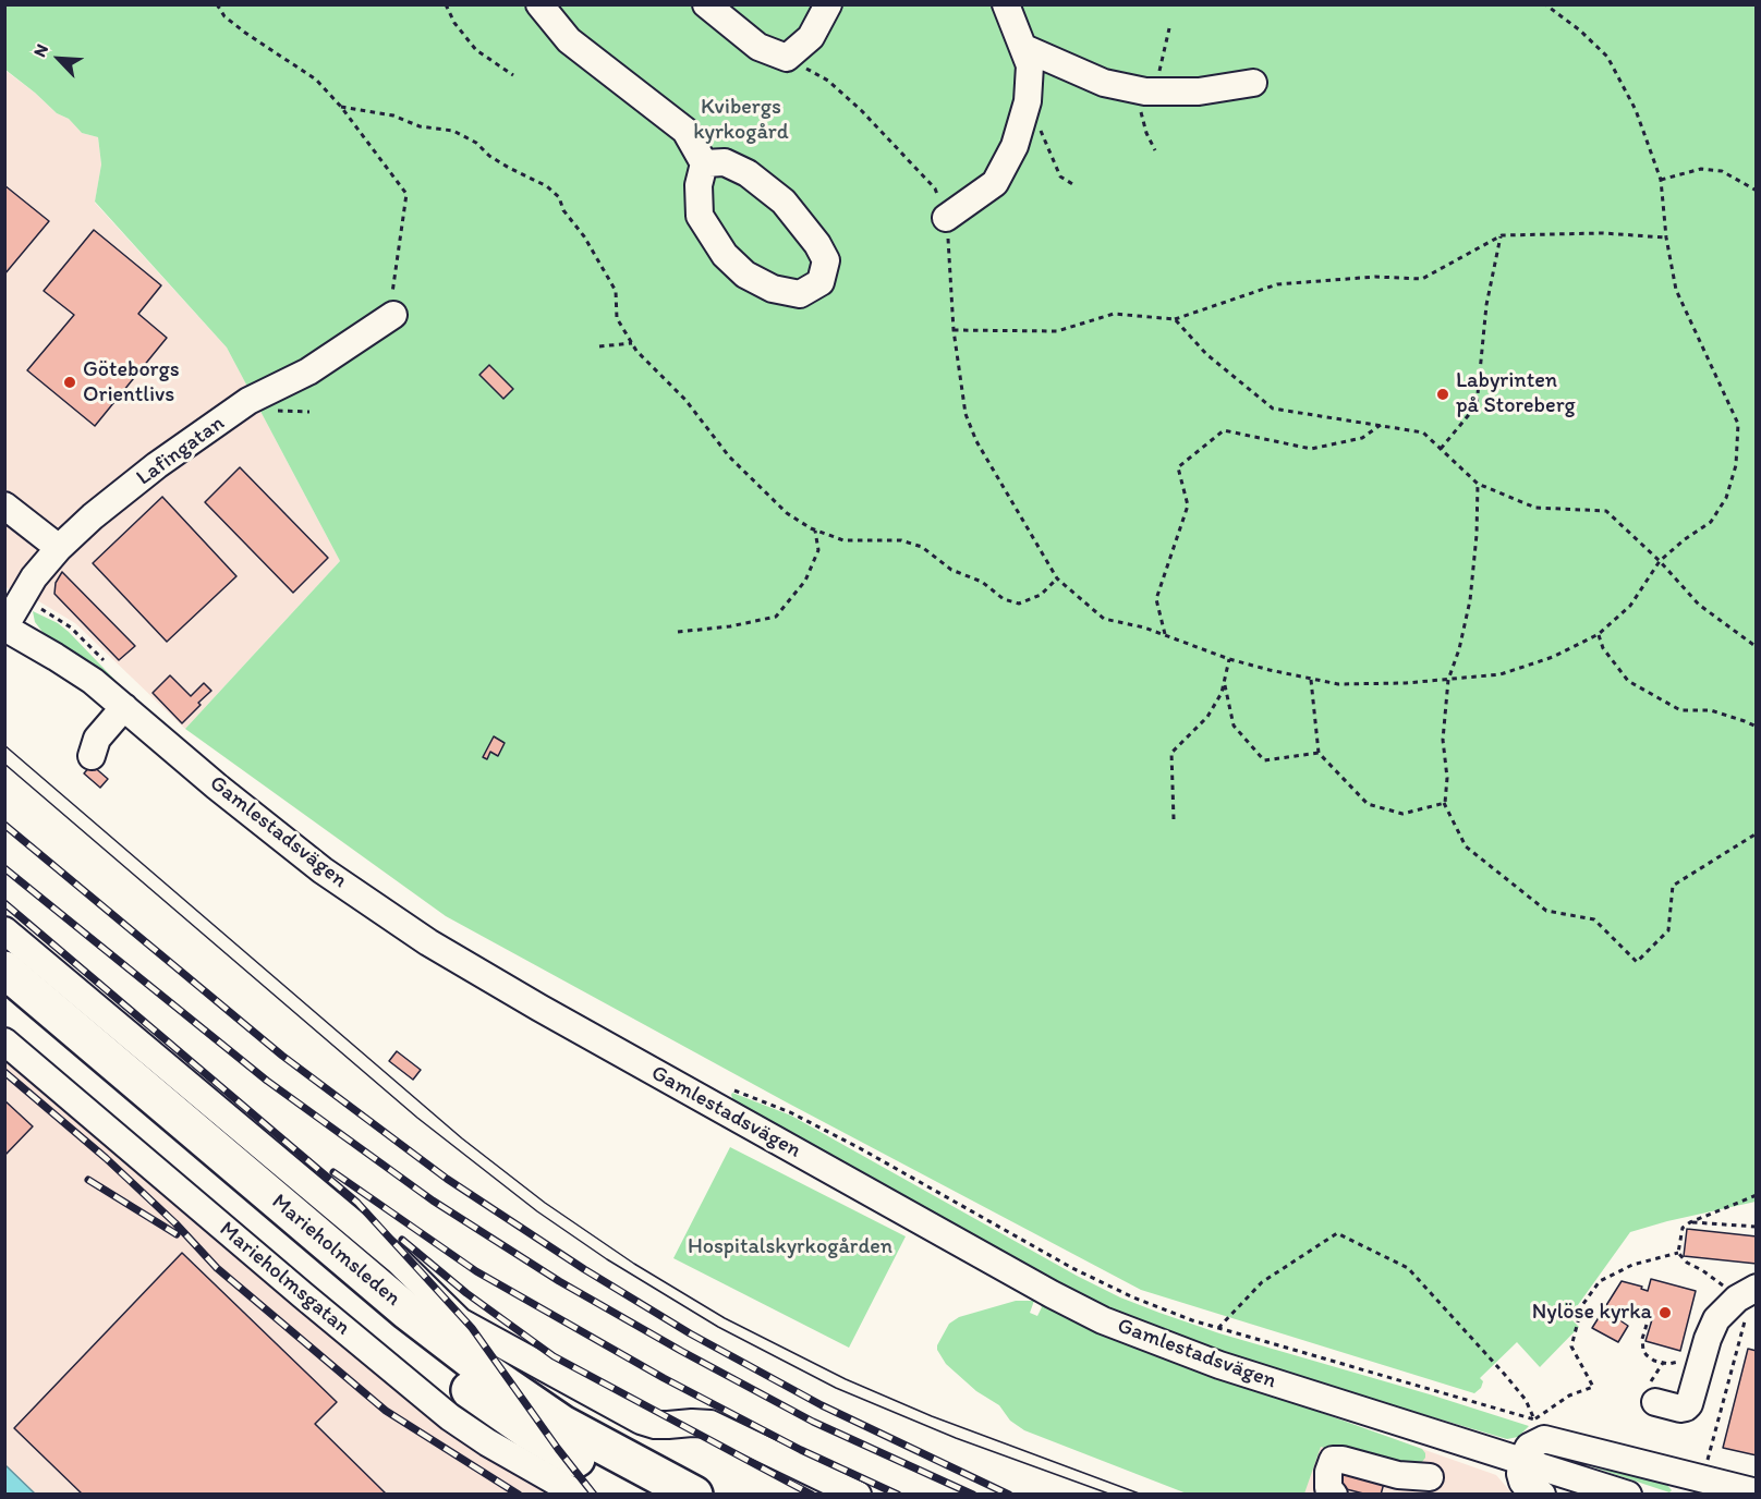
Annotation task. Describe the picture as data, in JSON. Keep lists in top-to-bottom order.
{
  "streets": {
    "highway": ["Marieholmsleden"],
    "street": ["Lafingatan", "Gamlestadsvägen", "Marieholmsgatan"]
  },
  "crossings": [
    ["Lafingatan", "Gamlestadsvägen"]
  ],
  "parks": ["Kvibergs kyrkogård", "Hospitalskyrkogården"],
  "places": ["Göteborgs Orientlivs", "Labyrinten på Storeberg", "Nylöse kyrka"],
  "north": "top left"
}
